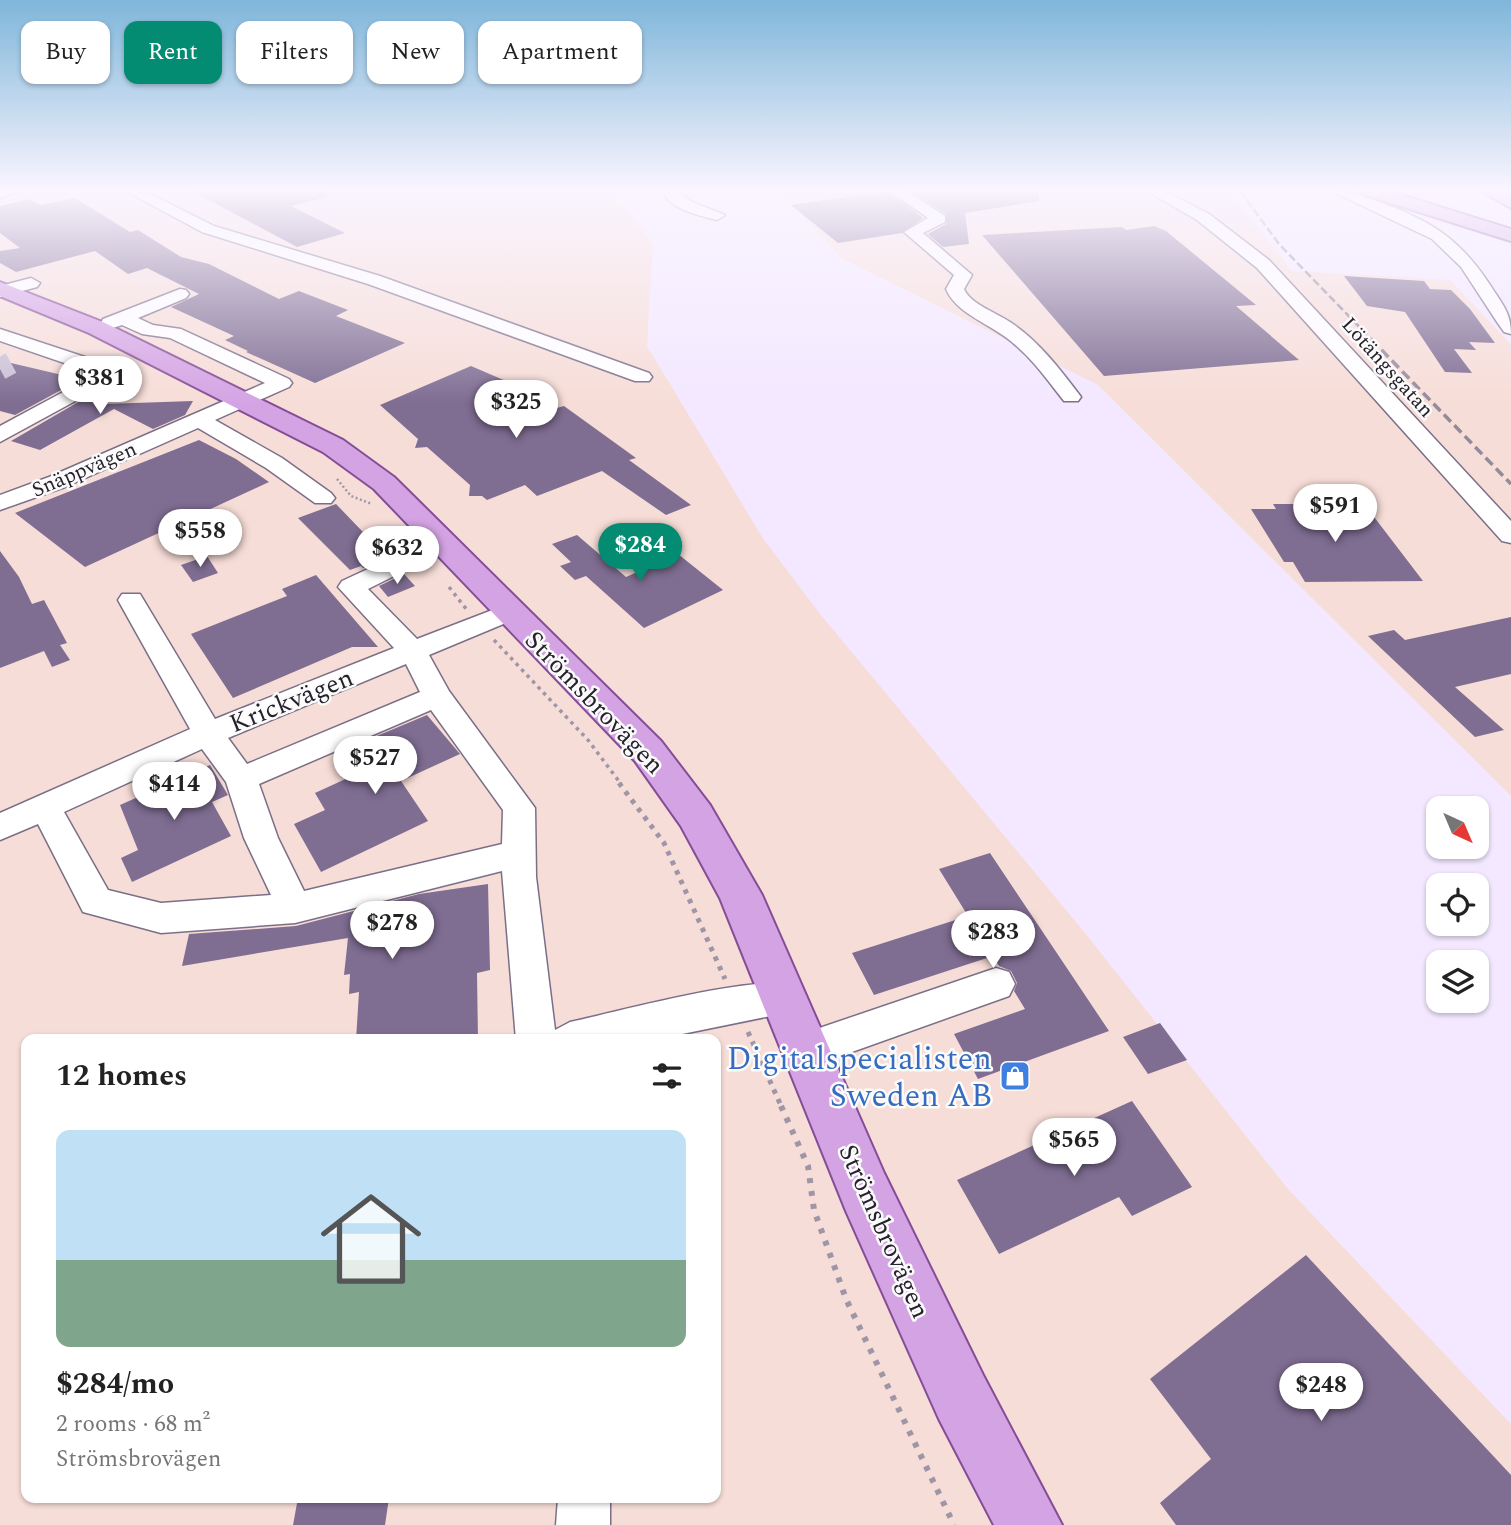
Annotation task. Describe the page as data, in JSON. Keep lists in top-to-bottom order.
{
  "streets": {
    "main road": ["Strömsbrovägen"],
    "street": ["Lötängsgatan", "Snäppvägen", "Krickvägen"]
  },
  "crossings": [
    ["Snäppvägen", "Strömsbrovägen"],
    ["Krickvägen", "Strömsbrovägen"]
  ],
  "places": {
    "shop": ["Digitalspecialisten Sweden AB"]
  },
  "north": "bottom right",
  "page": {
    "chip": [
      "Buy",
      "Rent",
      "Filters",
      "New",
      "Apartment"
    ],
    "price": [
      "$381",
      "$325",
      "$591",
      "$558",
      "$284",
      "$632",
      "$527",
      "$414",
      "$278",
      "$283",
      "$565",
      "$248"
    ],
    "heading": "12 homes",
    "list": [
      {
        "name": "$284/mo",
        "note": "2 rooms · 68 m² · Strömsbrovägen"
      }
    ]
  }
}
